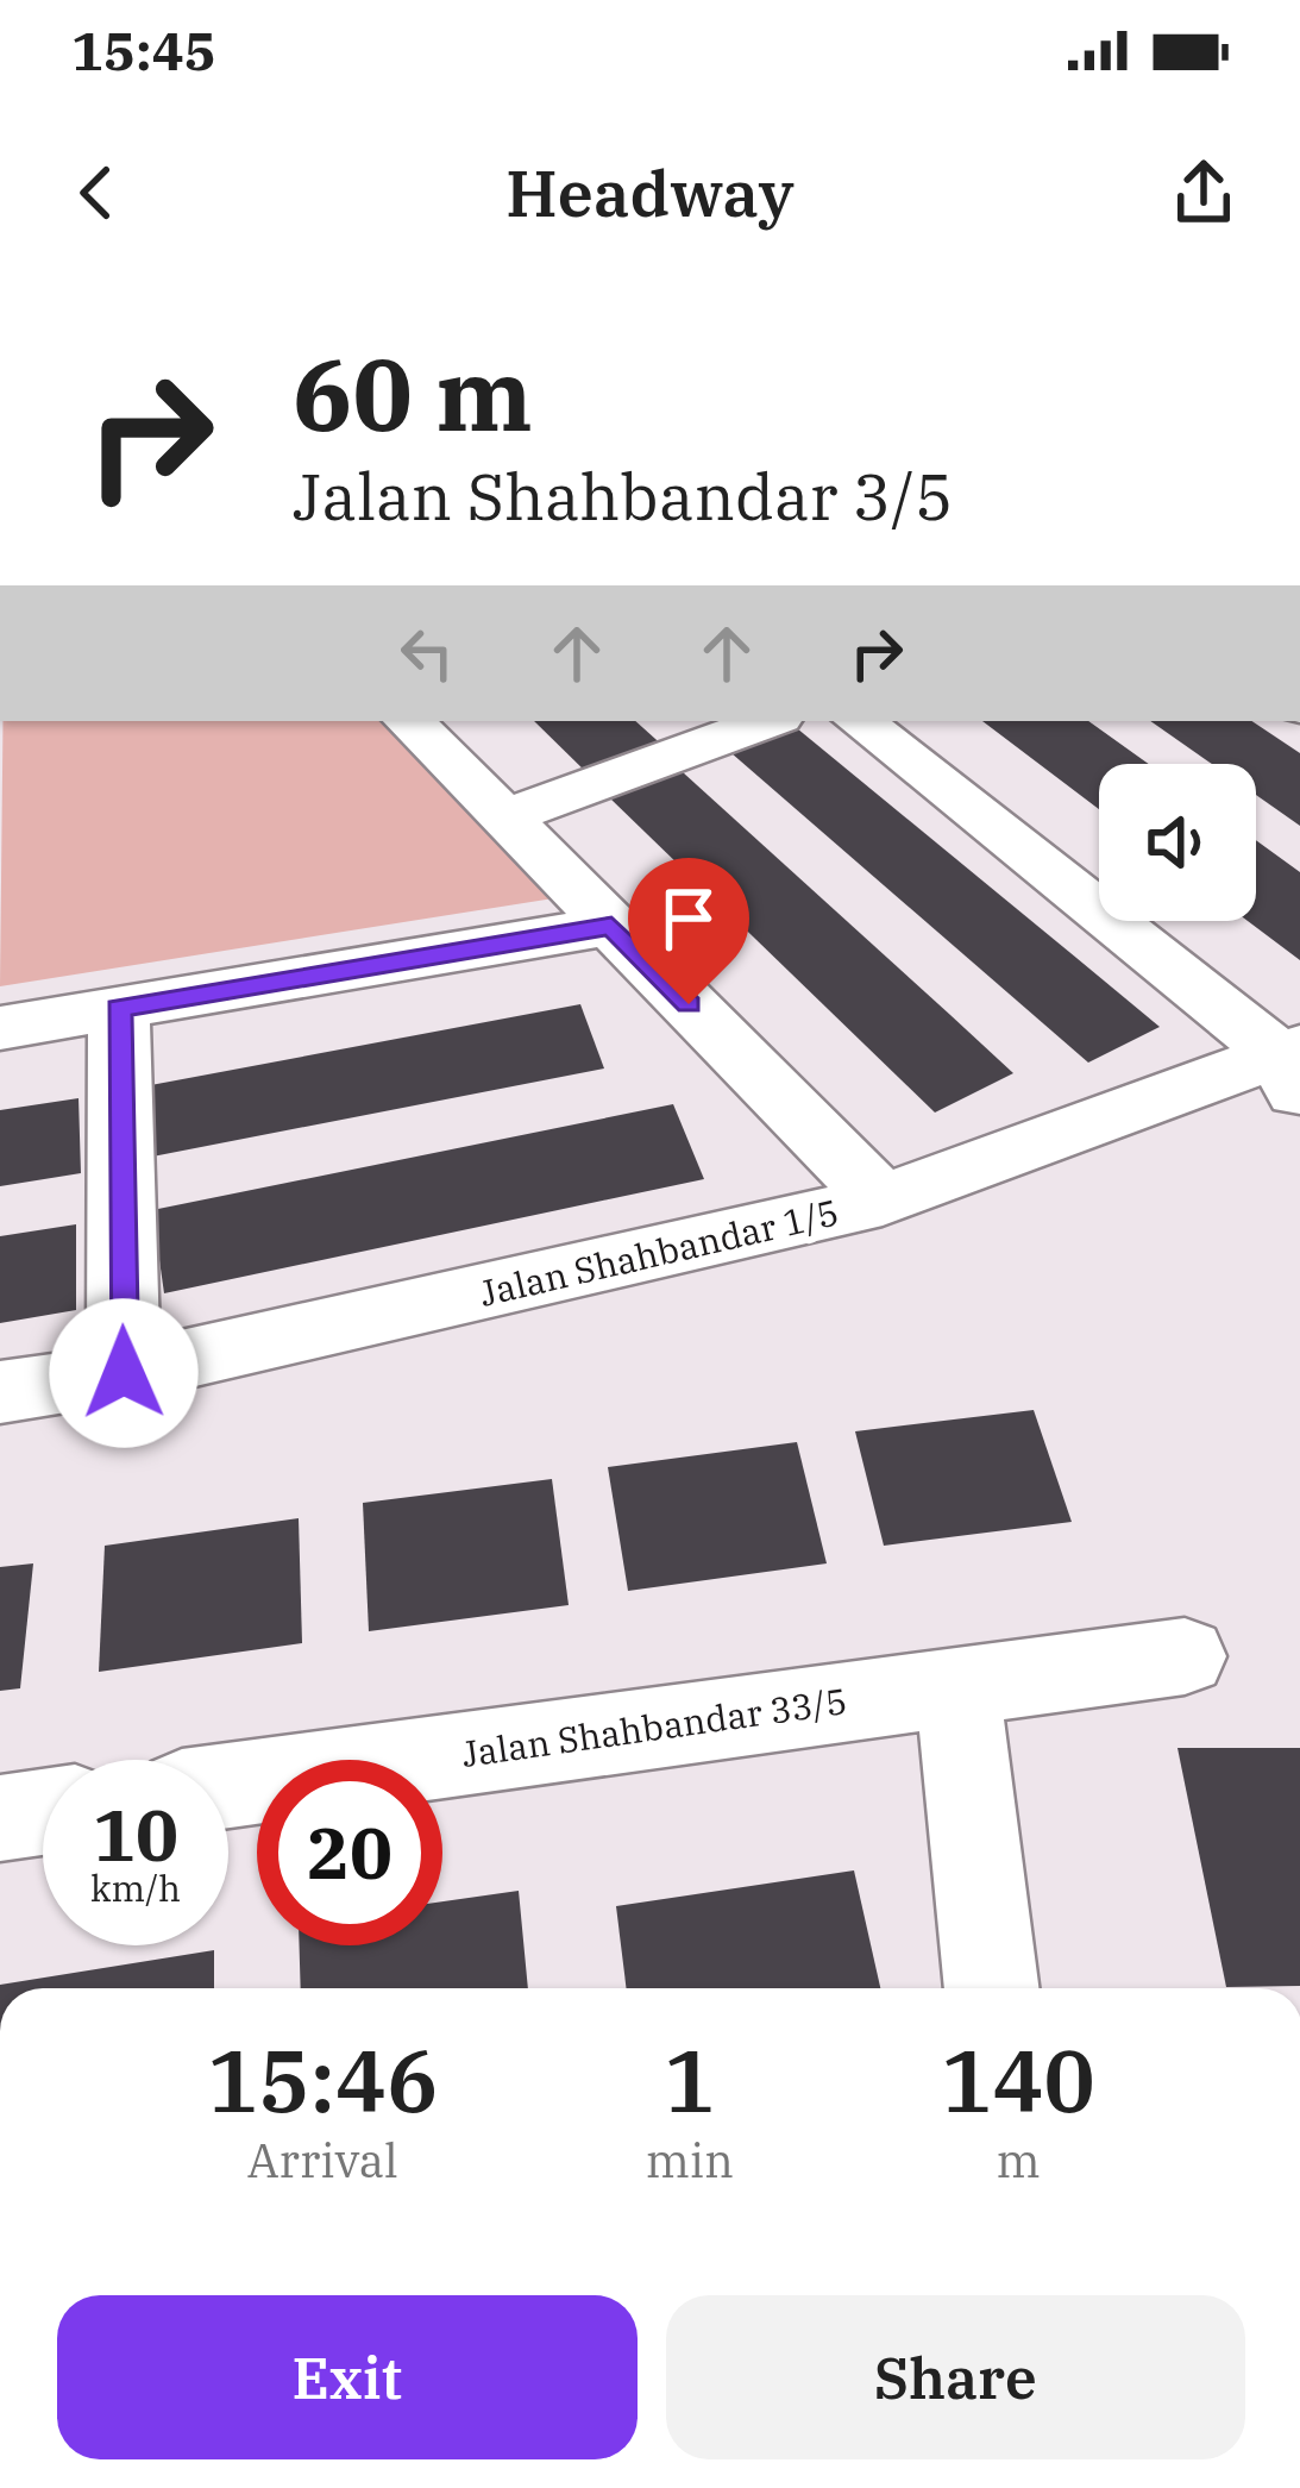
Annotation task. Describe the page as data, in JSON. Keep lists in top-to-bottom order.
{
  "streets": {
    "street": ["Jalan Shahbandar 1/5", "Jalan Shahbandar 33/5"]
  },
  "page": {
    "status": "15:45",
    "header": "Headway",
    "turn": ["60 m", "Jalan Shahbandar 3/5"],
    "speed": "10 km/h",
    "limit": "20",
    "eta": [
      "15:46",
      "Arrival",
      "1",
      "min",
      "140",
      "m"
    ],
    "buttons": ["Exit", "Share"]
  }
}
